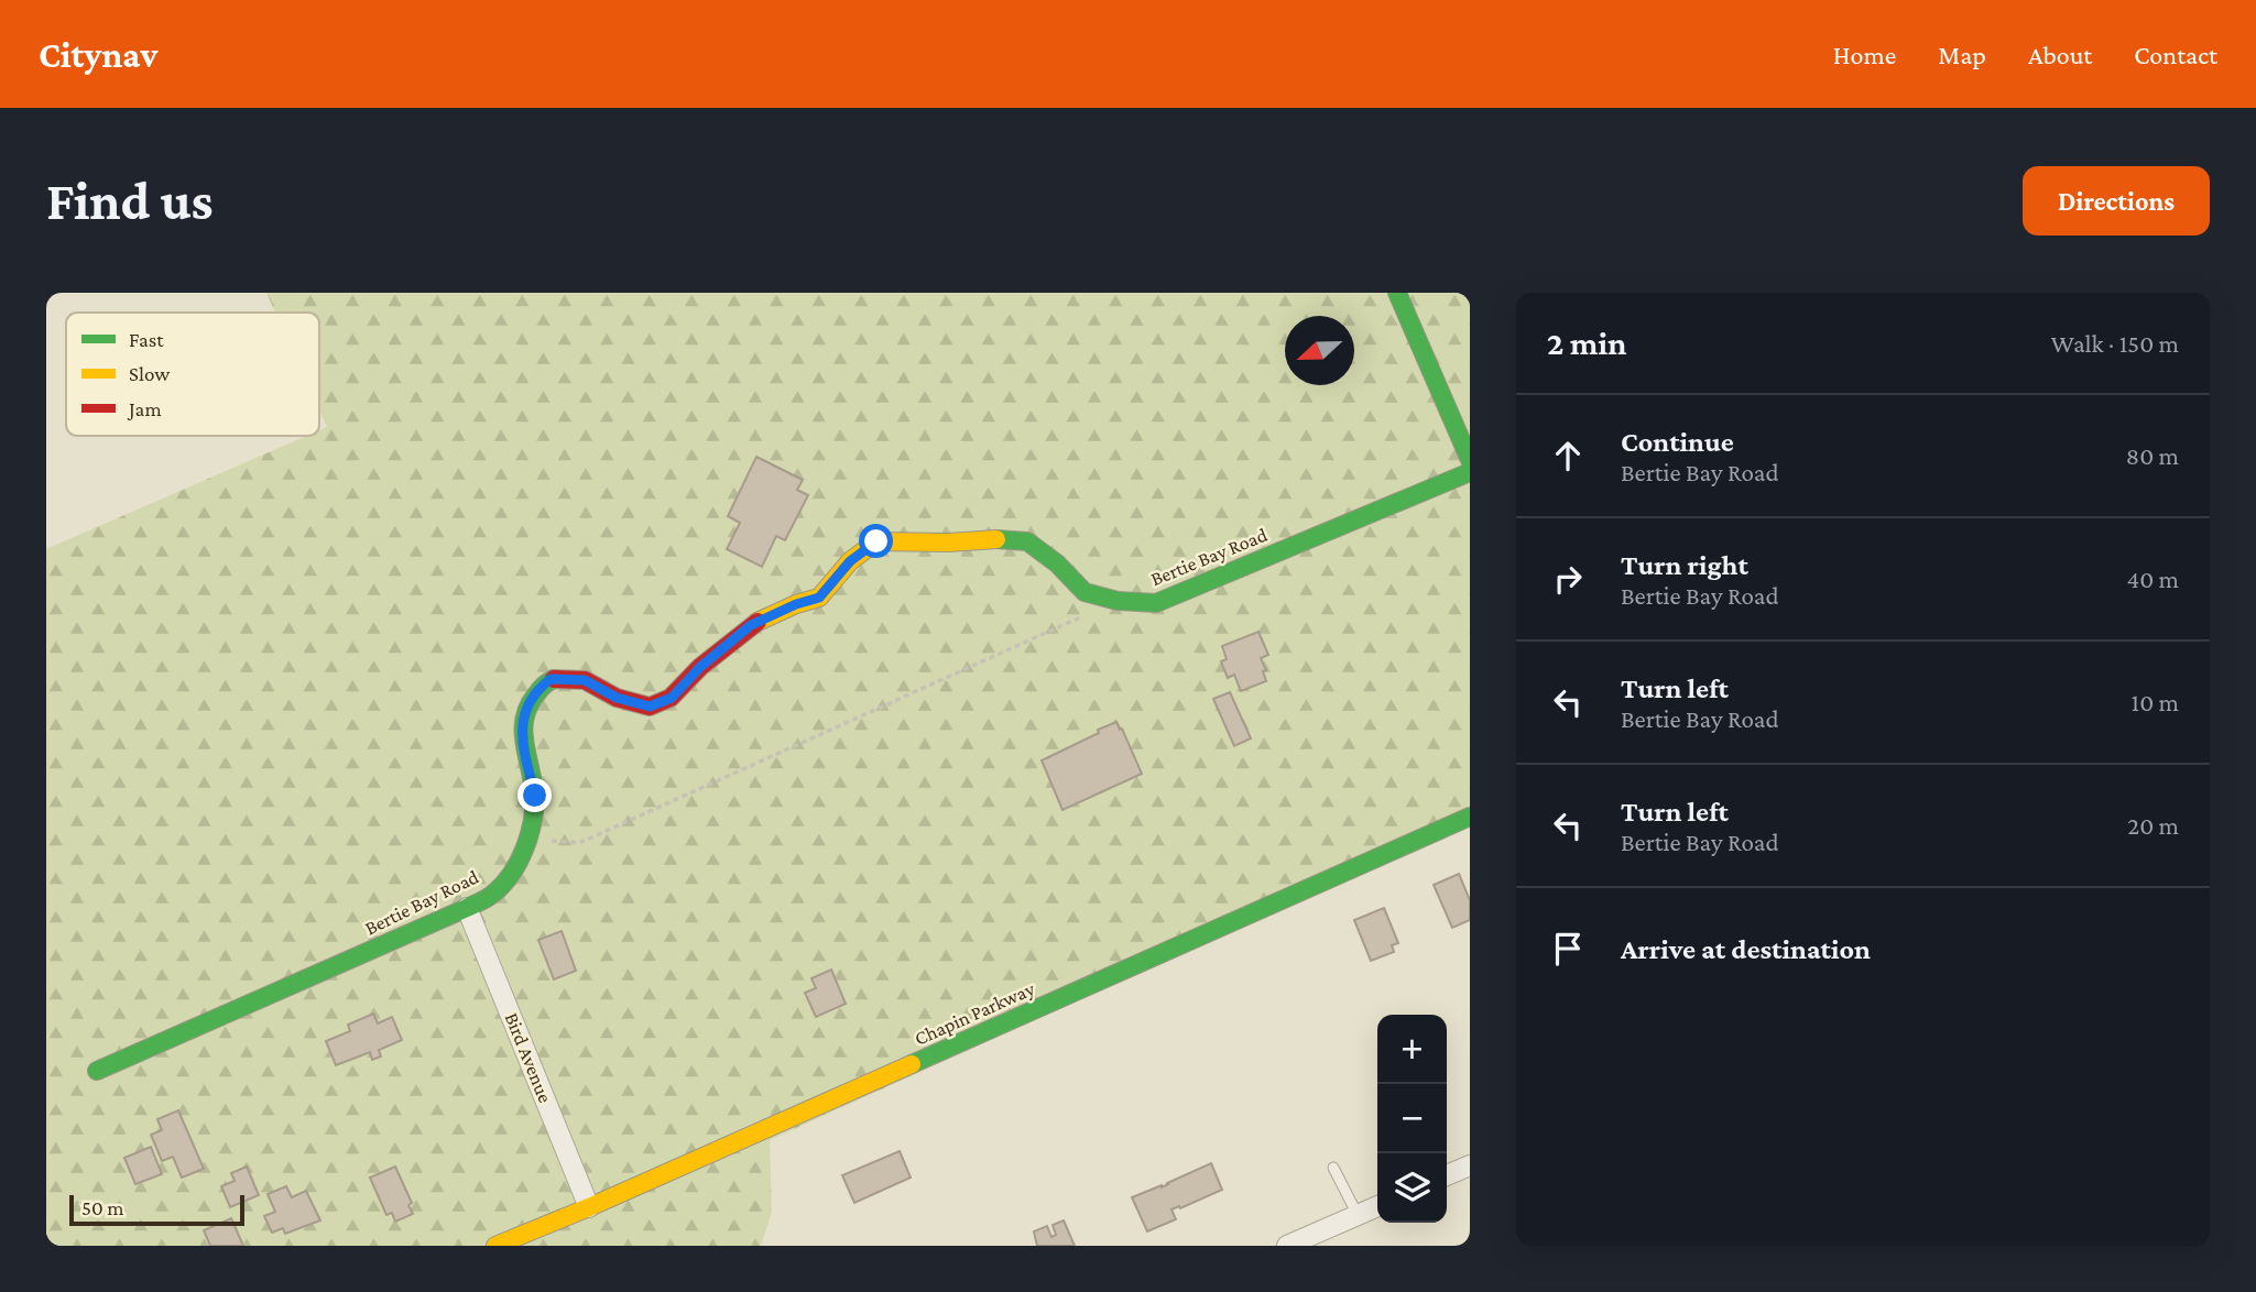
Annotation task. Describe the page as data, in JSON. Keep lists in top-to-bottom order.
{
  "streets": {
    "street": ["Bertie Bay Road", "Chapin Parkway", "Bird Avenue"]
  },
  "crossings": [
    ["Bertie Bay Road", "Bird Avenue"],
    ["Chapin Parkway", "Bird Avenue"]
  ],
  "legend": ["Fast", "Slow", "Jam"],
  "scale_bar": "50 m",
  "north": "left",
  "page": {
    "header": "Citynav",
    "nav": [
      "Home",
      "Map",
      "About",
      "Contact"
    ],
    "buttons": "Directions",
    "title": "Find us",
    "heading": ["2 min", "Walk · 150 m"],
    "list": [
      ["Continue", "Bertie Bay Road", "80 m"],
      ["Turn right", "Bertie Bay Road", "40 m"],
      ["Turn left", "Bertie Bay Road", "10 m"],
      ["Turn left", "Bertie Bay Road", "20 m"],
      "Arrive at destination"
    ],
    "map_buttons": ["+", "−"],
    "scale": "50 m"
  }
}
